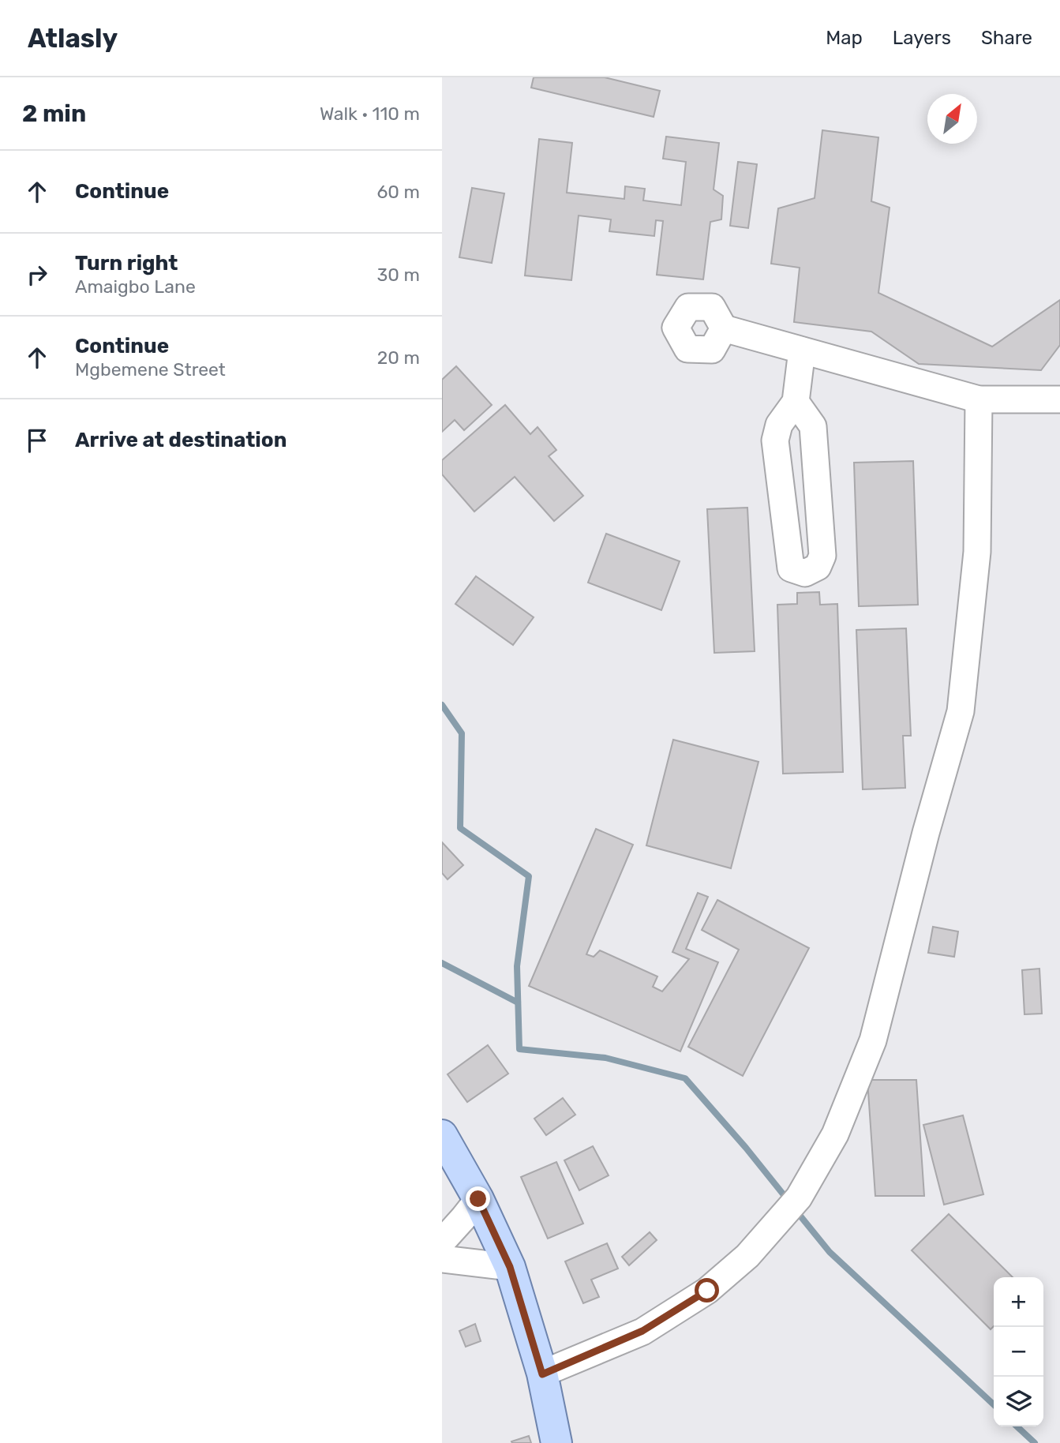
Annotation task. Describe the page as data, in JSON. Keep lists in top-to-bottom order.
{
  "north": "top right",
  "page": {
    "header": "Atlasly",
    "nav": ["Map", "Layers", "Share"],
    "heading": ["2 min", "Walk · 110 m"],
    "list": [
      ["Continue", "60 m"],
      ["Turn right", "Amaigbo Lane", "30 m"],
      ["Continue", "Mgbemene Street", "20 m"],
      "Arrive at destination"
    ],
    "map_buttons": ["+", "−"]
  }
}
